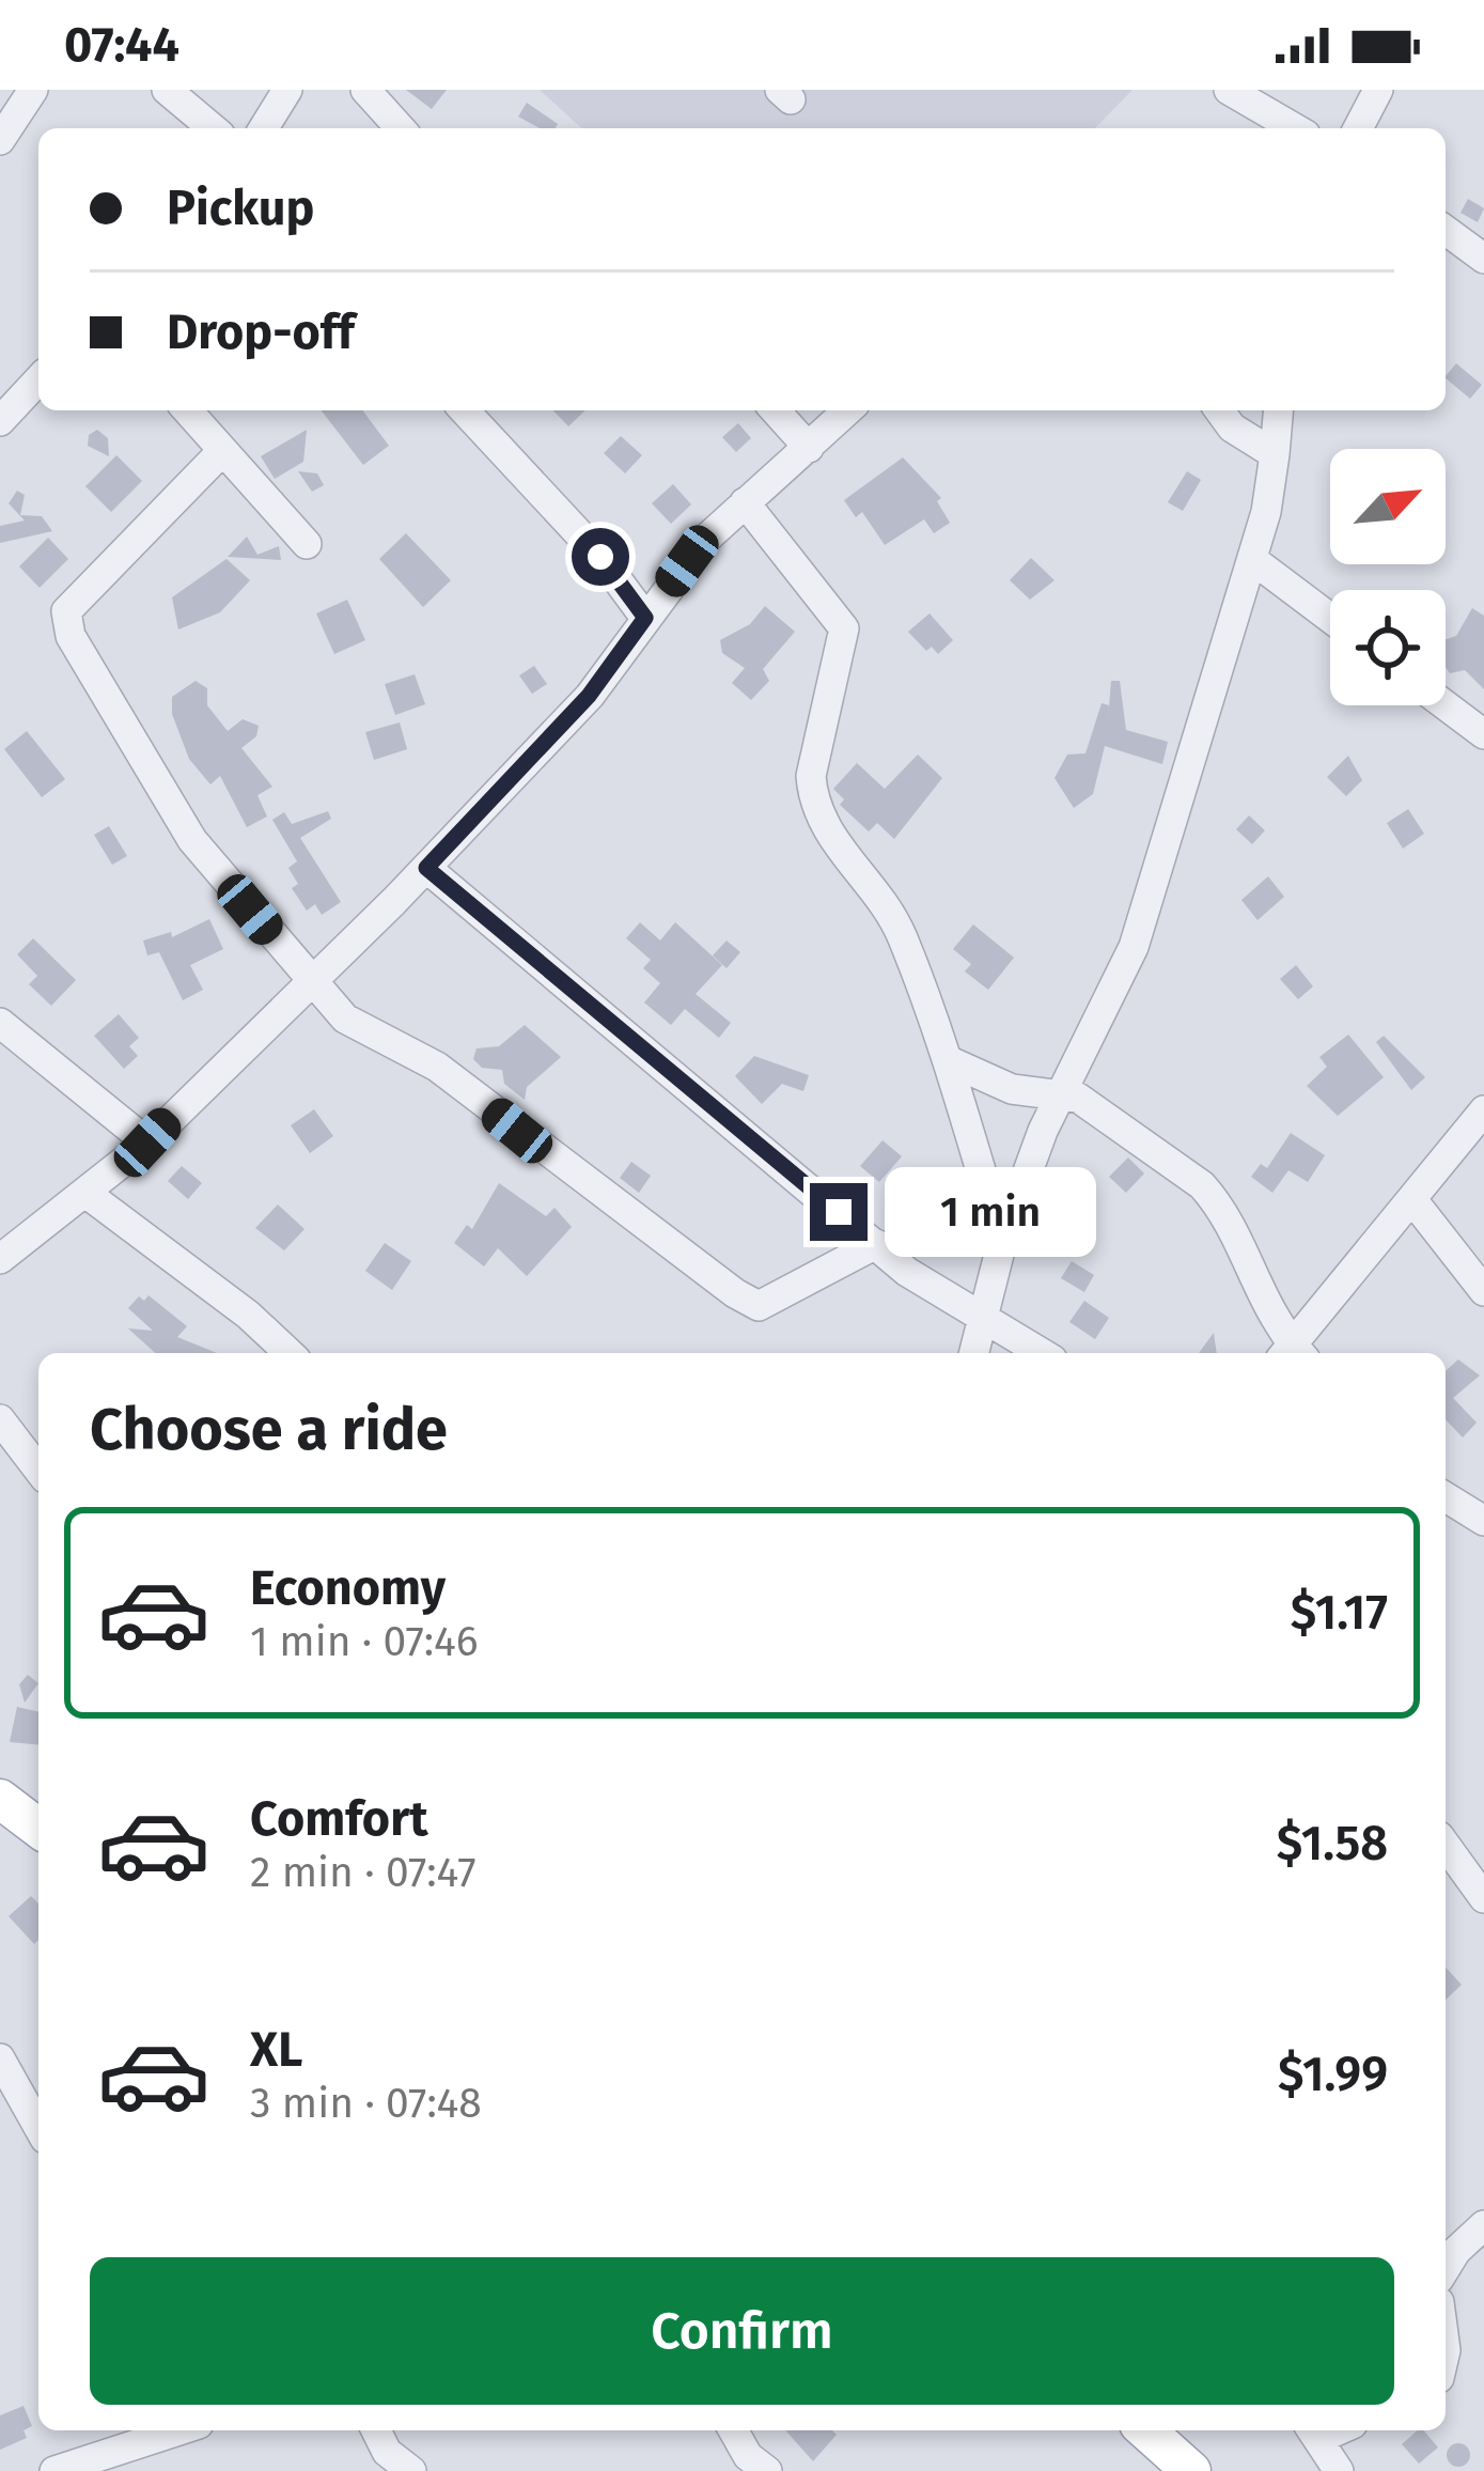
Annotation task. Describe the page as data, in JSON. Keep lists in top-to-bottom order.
{
  "north": "top right",
  "page": {
    "status": "07:44",
    "banner": ["Pickup", "Drop-off"],
    "bubble": "1 min",
    "heading": "Choose a ride",
    "list": [
      {
        "name": "Economy",
        "note": "1 min · 07:46",
        "value": "$1.17"
      },
      {
        "name": "Comfort",
        "note": "2 min · 07:47",
        "value": "$1.58"
      },
      {
        "name": "XL",
        "note": "3 min · 07:48",
        "value": "$1.99"
      }
    ],
    "buttons": "Confirm"
  }
}
